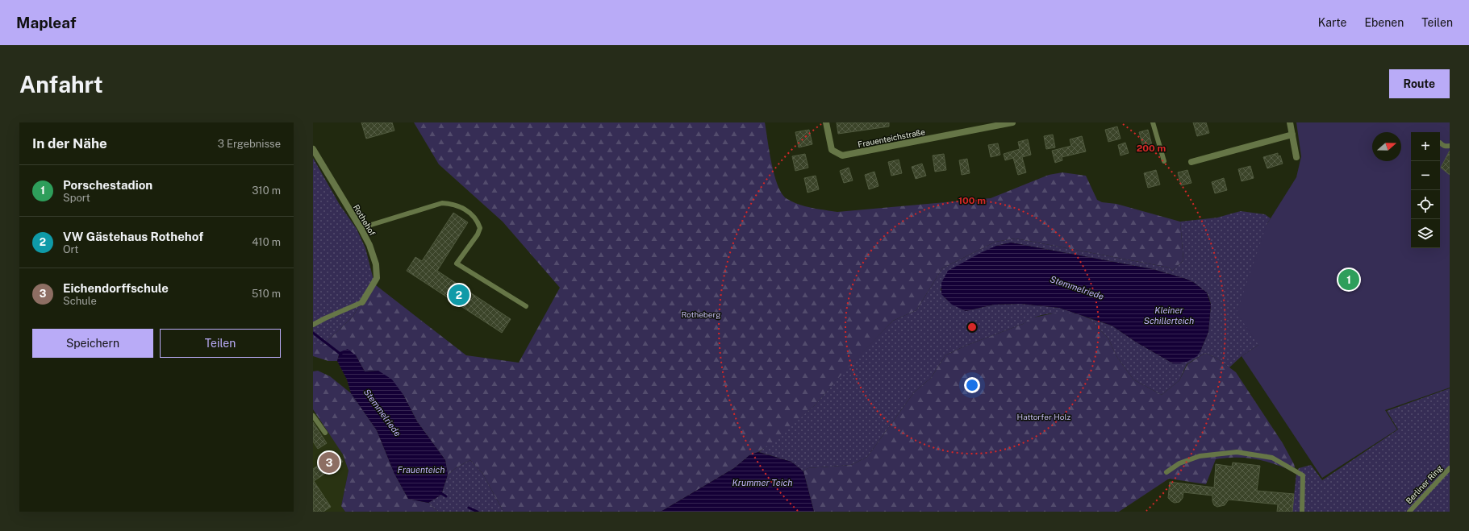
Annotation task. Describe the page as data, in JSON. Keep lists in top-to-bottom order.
{
  "streets": {
    "street": ["Frauenteichstraße", "Rothehof"],
    "lane": ["Berliner Ring"]
  },
  "water": [
    "Stemmelriede",
    "Kleiner Schillerteich",
    "Frauenteich",
    "Krummer Teich"
  ],
  "parks": ["Rotheberg", "Hattorfer Holz"],
  "north": "right",
  "page": {
    "header": "Mapleaf",
    "nav": ["Karte", "Ebenen", "Teilen"],
    "buttons": [
      "Route",
      ["Speichern", "Teilen"]
    ],
    "title": "Anfahrt",
    "heading": ["In der Nähe", "3 Ergebnisse"],
    "map_buttons": ["+", "−"],
    "list": [
      {
        "mark": "1",
        "name": "Porschestadion",
        "note": "Sport",
        "value": "310 m"
      },
      {
        "mark": "2",
        "name": "VW Gästehaus Rothehof",
        "note": "Ort",
        "value": "410 m"
      },
      {
        "mark": "3",
        "name": "Eichendorffschule",
        "note": "Schule",
        "value": "510 m"
      }
    ],
    "pins": ["1", "2", "3"]
  },
  "rings": ["200 m", "100 m"]
}
